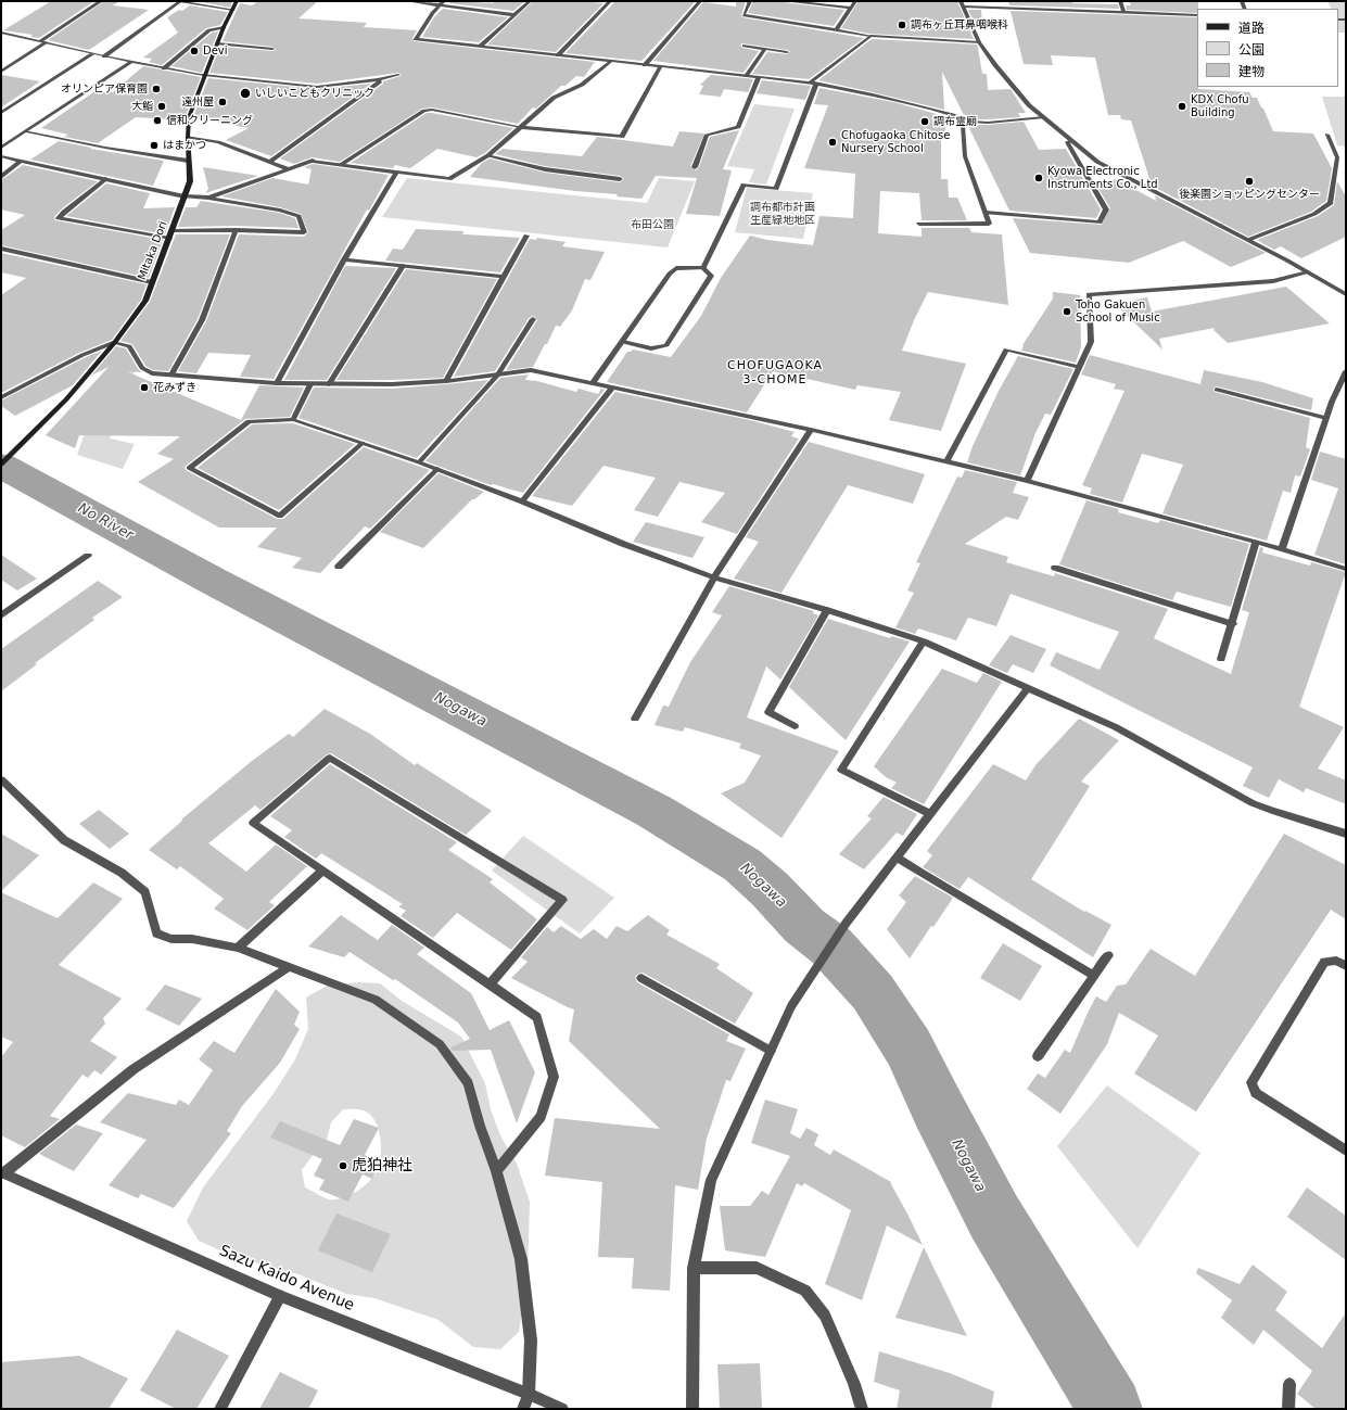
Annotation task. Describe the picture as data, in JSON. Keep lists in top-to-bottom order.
{
  "streets": {
    "main road": ["Mitaka Dori"],
    "street": ["Sazu Kaido Avenue"]
  },
  "districts": ["CHOFUGAOKA 3-CHOME"],
  "water": ["No River", "Nogawa"],
  "parks": ["調布都市計画 生産緑地地区", "布田公園"],
  "places": [
    "調布ヶ丘耳鼻咽喉科",
    "Devi",
    "オリンピア保育園",
    "いしいこどもクリニック",
    "遠州屋",
    "大鮨",
    "KDX Chofu Building",
    "信和クリーニング",
    "調布霊廟",
    "Chofugaoka Chitose Nursery School",
    "はまかつ",
    "Kyowa Electronic Instruments Co., Ltd",
    "後楽園ショッピングセンター",
    "Toho Gakuen School of Music",
    "花みずき",
    "虎狛神社"
  ],
  "legend": ["道路", "公園", "建物"]
}
